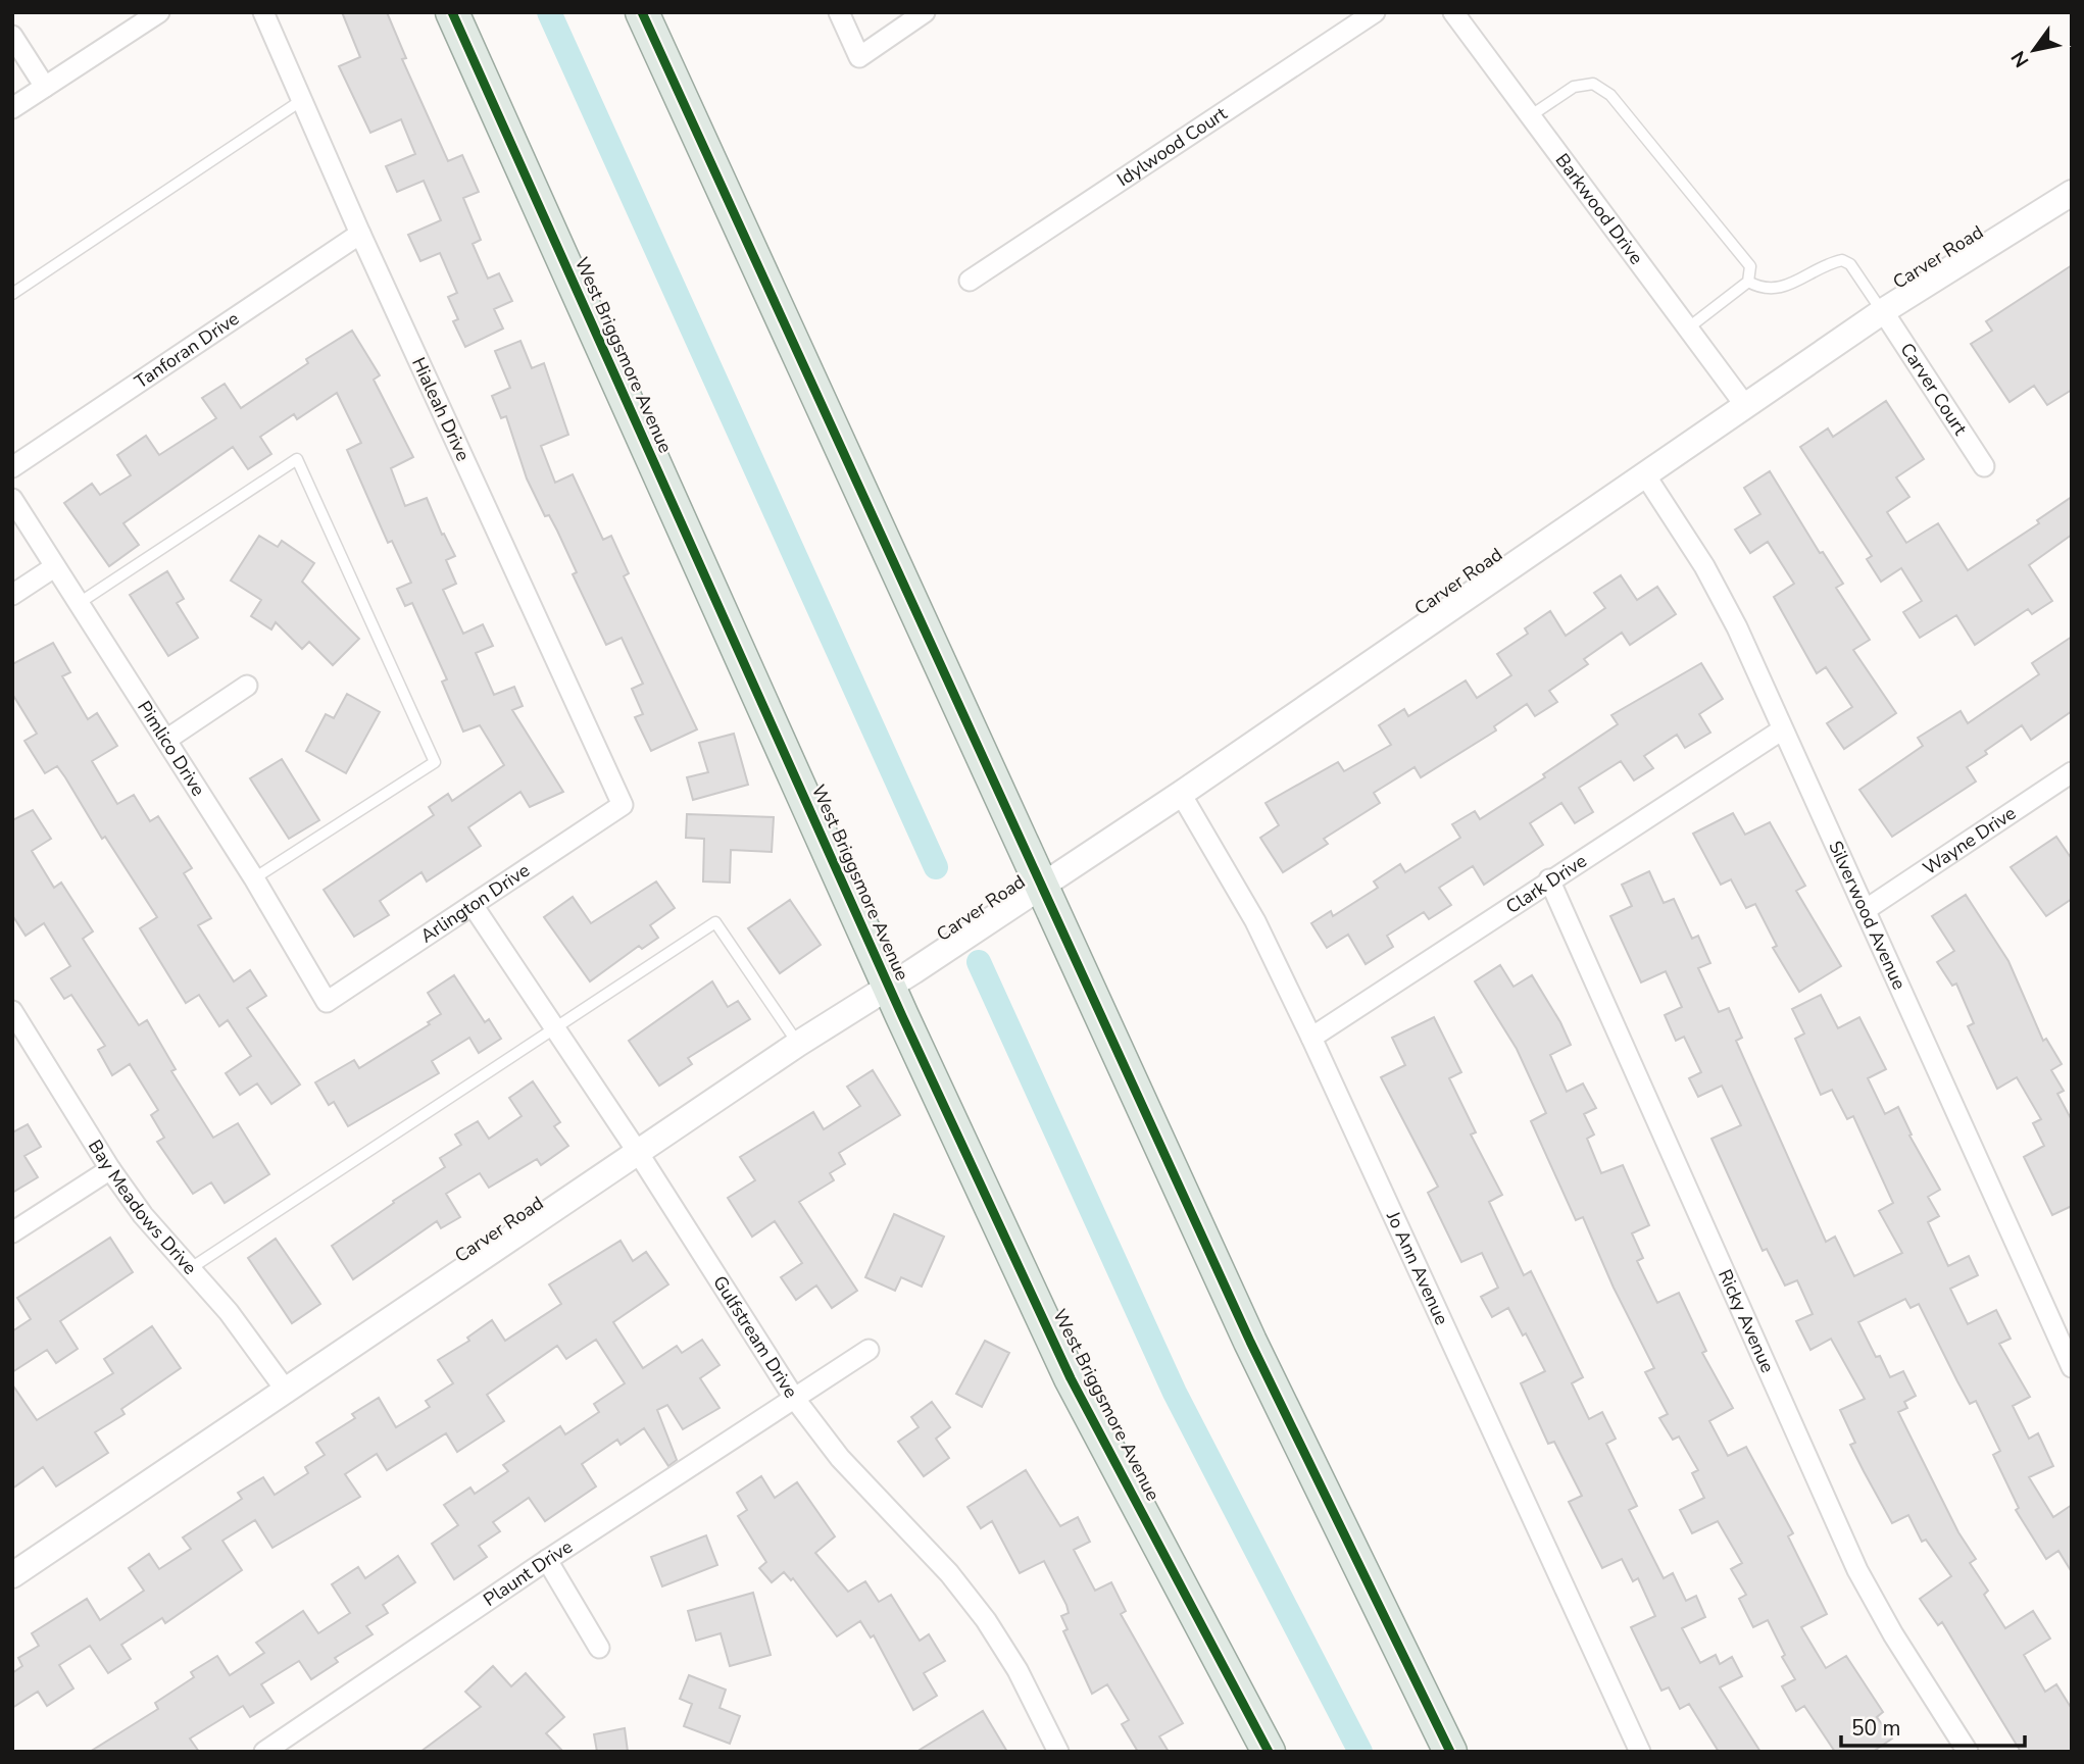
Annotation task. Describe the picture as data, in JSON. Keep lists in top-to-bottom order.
{
  "streets": {
    "main road": ["West Briggsmore Avenue"],
    "street": [
      "Idylwood Court",
      "Barkwood Drive",
      "Carver Road",
      "Tanforan Drive",
      "Carver Court",
      "Hialeah Drive",
      "Pimlico Drive",
      "Wayne Drive",
      "Clark Drive",
      "Arlington Drive",
      "Silverwood Avenue",
      "Bay Meadows Drive",
      "Jo Ann Avenue",
      "Ricky Avenue",
      "Gulfstream Drive",
      "Plaunt Drive"
    ]
  },
  "crossings": [
    ["Barkwood Drive", "Carver Road"],
    ["Carver Road", "West Briggsmore Avenue"],
    ["Carver Road", "Carver Court"],
    ["Carver Road", "Silverwood Avenue"],
    ["Carver Road", "Bay Meadows Drive"],
    ["Carver Road", "Jo Ann Avenue"],
    ["Carver Road", "Gulfstream Drive"],
    ["Tanforan Drive", "Hialeah Drive"],
    ["Hialeah Drive", "Arlington Drive"],
    ["Pimlico Drive", "Arlington Drive"],
    ["Wayne Drive", "Silverwood Avenue"],
    ["Clark Drive", "Silverwood Avenue"],
    ["Clark Drive", "Jo Ann Avenue"],
    ["Clark Drive", "Ricky Avenue"],
    ["Arlington Drive", "Gulfstream Drive"],
    ["Gulfstream Drive", "Plaunt Drive"]
  ],
  "scale_bar": "50 m",
  "north": "bottom left"
}
